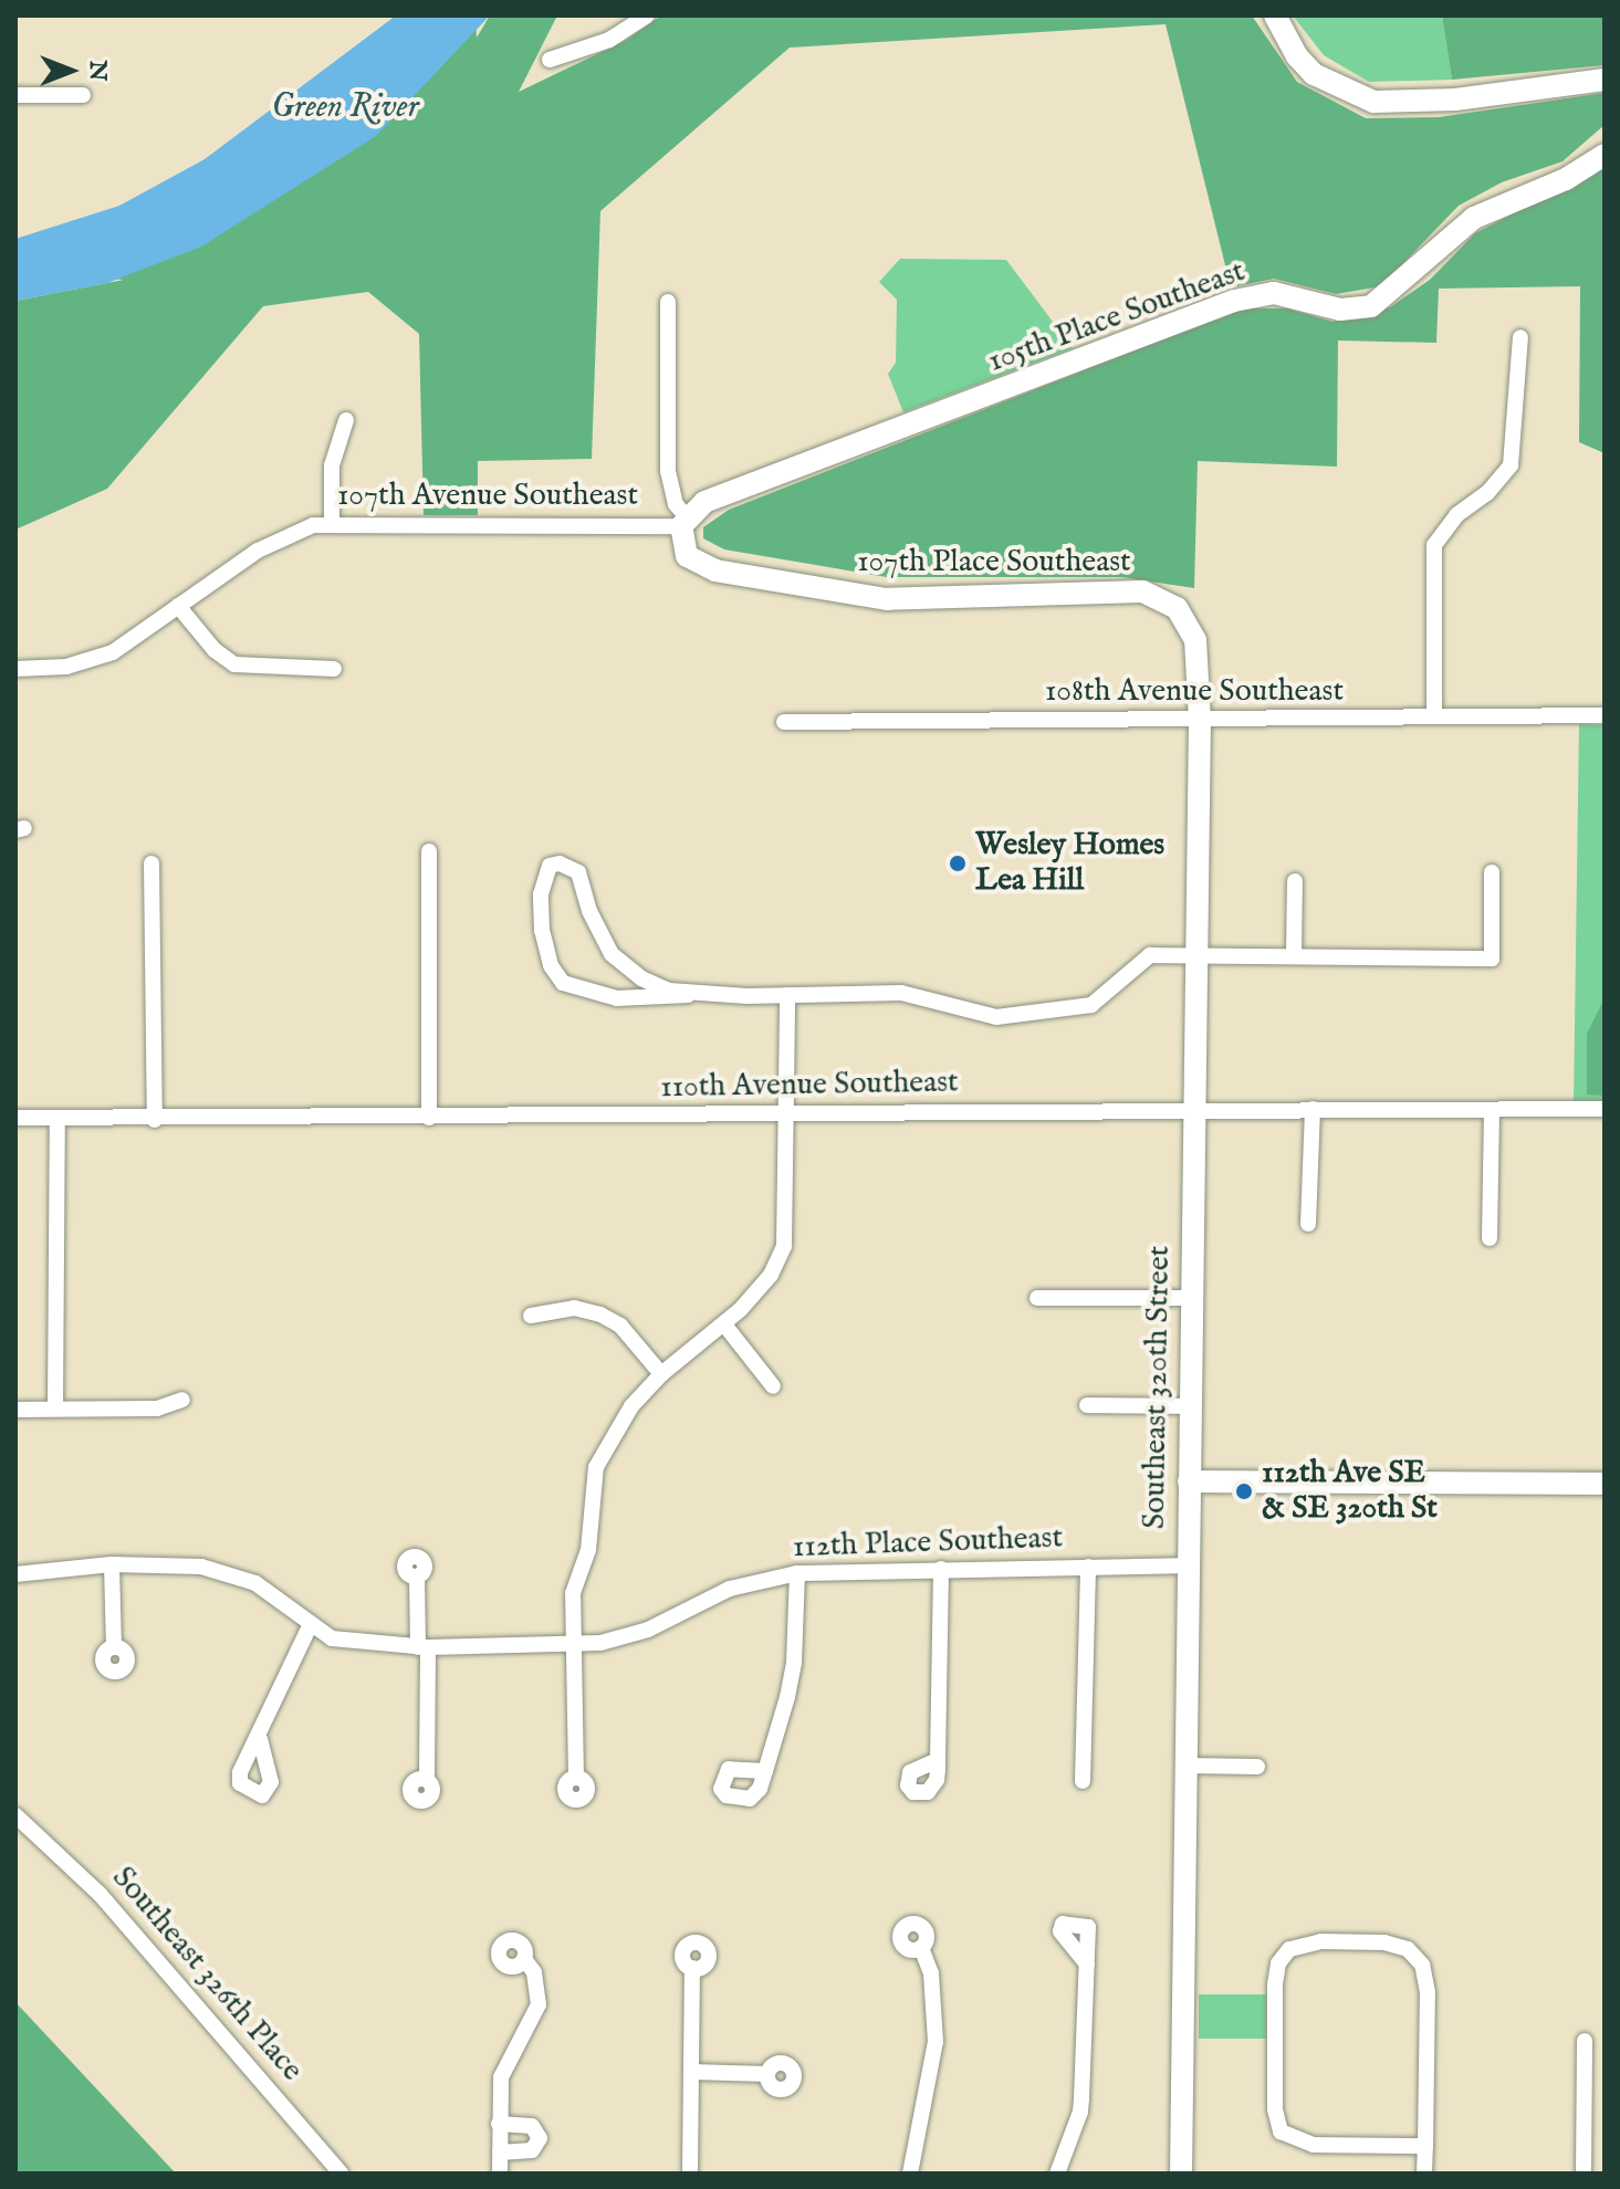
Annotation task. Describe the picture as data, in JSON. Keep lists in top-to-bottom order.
{
  "streets": {
    "street": [
      "105th Place Southeast",
      "107th Avenue Southeast",
      "107th Place Southeast",
      "108th Avenue Southeast",
      "110th Avenue Southeast",
      "Southeast 320th Street",
      "112th Place Southeast",
      "Southeast 326th Place"
    ]
  },
  "crossings": [
    ["105th Place Southeast", "107th Avenue Southeast"],
    ["105th Place Southeast", "107th Place Southeast"],
    ["107th Avenue Southeast", "107th Place Southeast"],
    ["107th Place Southeast", "Southeast 320th Street"],
    ["108th Avenue Southeast", "Southeast 320th Street"],
    ["110th Avenue Southeast", "Southeast 320th Street"],
    ["Southeast 320th Street", "112th Place Southeast"]
  ],
  "water": ["Green River"],
  "places": ["Wesley Homes Lea Hill", "112th Ave SE & SE 320th St"],
  "north": "right"
}
